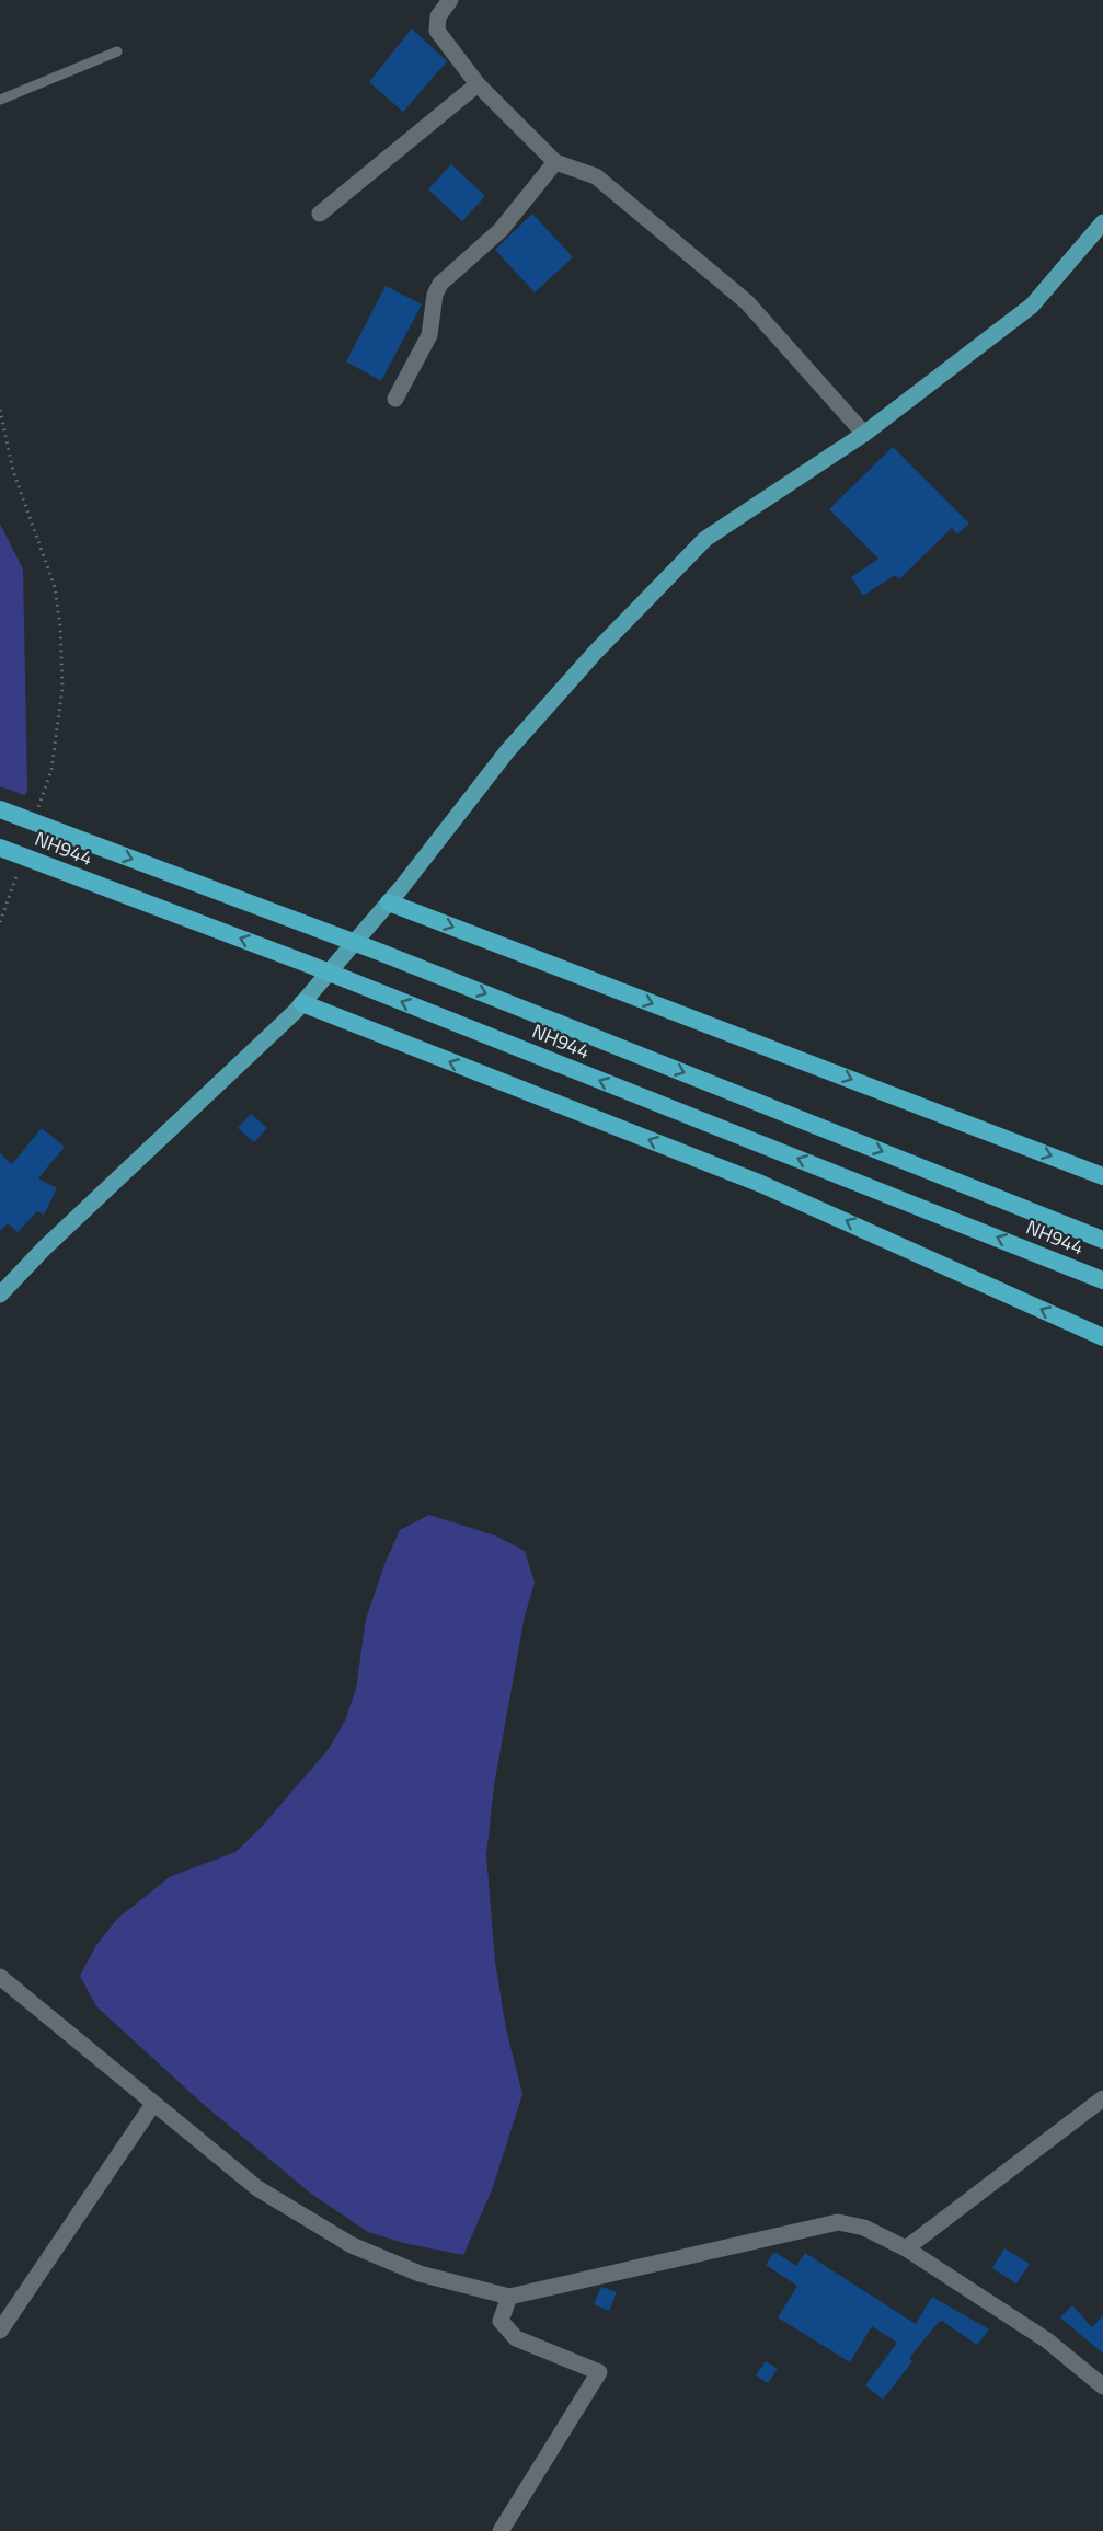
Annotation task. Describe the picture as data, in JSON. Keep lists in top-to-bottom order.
{
  "streets": {
    "highway": ["NH944"]
  }
}
